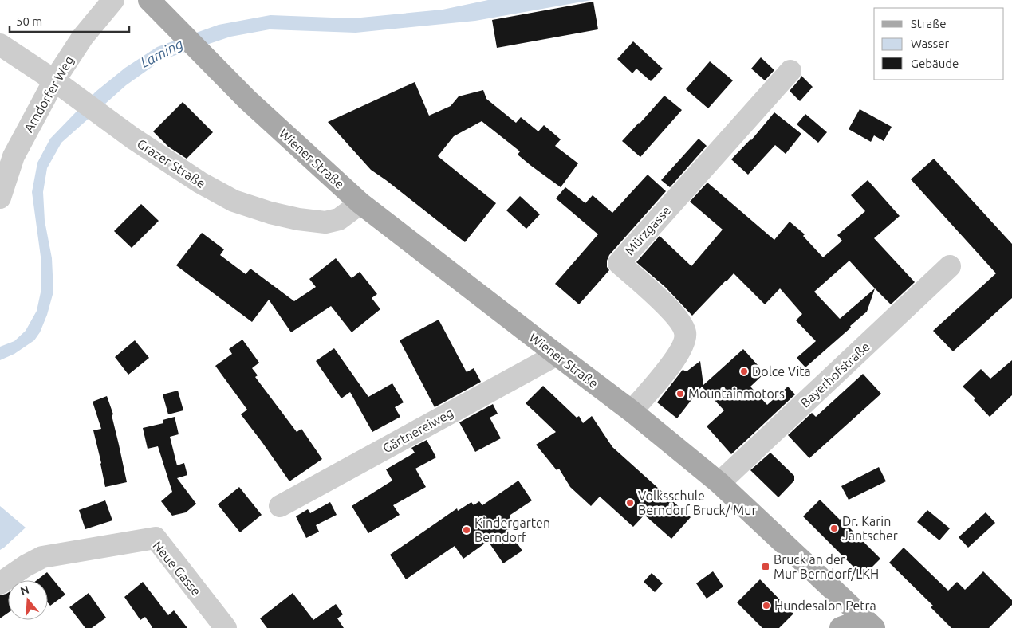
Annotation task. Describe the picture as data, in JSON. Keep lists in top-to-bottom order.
{
  "streets": {
    "main road": ["Wiener Straße"],
    "street": [
      "Arndorfer Weg",
      "Grazer Straße",
      "Mürzgasse",
      "Bayerhofstraße",
      "Gärtnereiweg",
      "Neue Gasse"
    ]
  },
  "crossings": [
    ["Arndorfer Weg", "Grazer Straße"],
    ["Wiener Straße", "Grazer Straße"],
    ["Wiener Straße", "Mürzgasse"],
    ["Wiener Straße", "Bayerhofstraße"],
    ["Wiener Straße", "Gärtnereiweg"]
  ],
  "water": ["Laming"],
  "places": {
    "other": [
      "Dolce Vita",
      "Mountainmotors",
      "Volksschule Berndorf Bruck/ Mur",
      "Dr. Karin Jantscher",
      "Kindergarten Berndorf",
      "Hundesalon Petra"
    ],
    "transit": ["Bruck an der Mur Berndorf/LKH"]
  },
  "legend": ["Straße", "Wasser", "Gebäude"],
  "scale_bar": "50 m",
  "north": "top"
}
